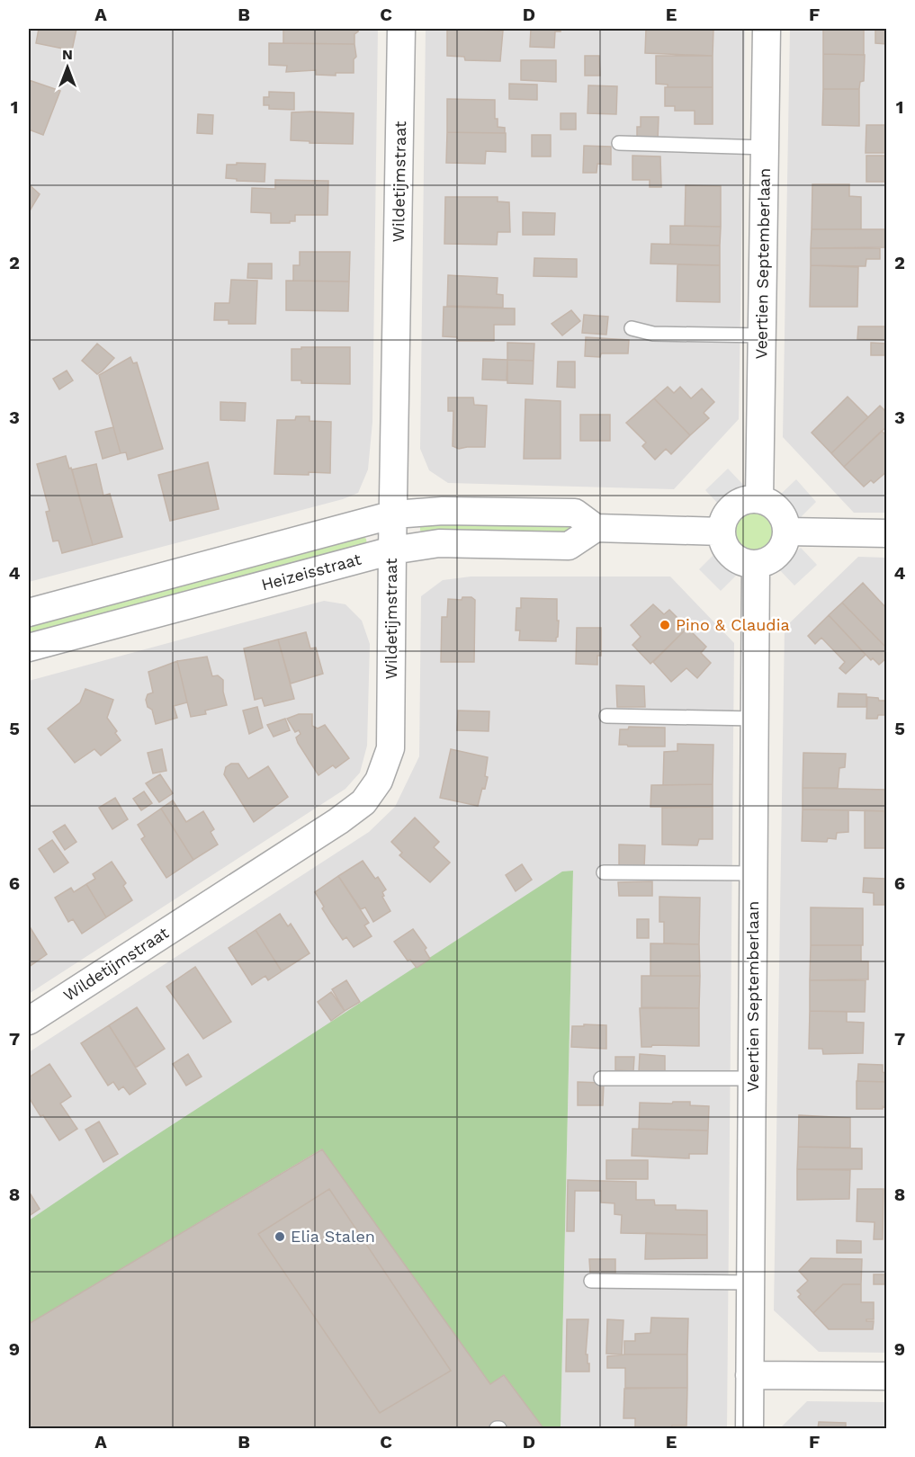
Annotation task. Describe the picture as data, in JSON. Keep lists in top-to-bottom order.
{
  "streets": {
    "street": ["Wildetijmstraat", "Veertien Septemberlaan", "Heizeisstraat"]
  },
  "crossings": [
    ["Wildetijmstraat", "Heizeisstraat"]
  ],
  "places": ["Pino & Claudia", "Elia Stalen"],
  "north": "top",
  "grid": {
    "columns": [
      "A",
      "B",
      "C",
      "D",
      "E",
      "F"
    ],
    "rows": [
      "1",
      "2",
      "3",
      "4",
      "5",
      "6",
      "7",
      "8",
      "9"
    ]
  }
}
